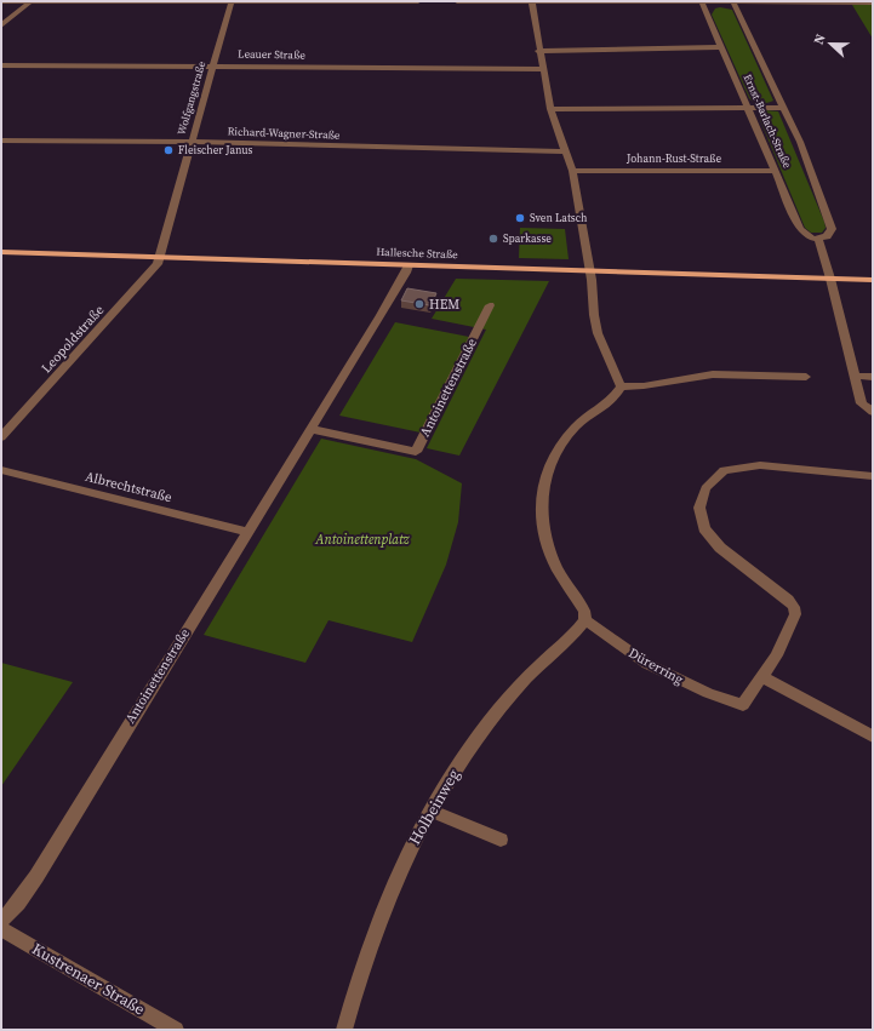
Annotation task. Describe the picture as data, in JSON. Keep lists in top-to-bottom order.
{
  "streets": {
    "main road": ["Hallesche Straße"],
    "street": [
      "Leauer Straße",
      "Wolfgangstraße",
      "Ernst-Barlach-Straße",
      "Richard-Wagner-Straße",
      "Johann-Rust-Straße",
      "Leopoldstraße",
      "Antoinettenstraße",
      "Albrechtstraße",
      "Dürerring",
      "Holbeinweg",
      "Kustrenaer Straße"
    ]
  },
  "crossings": [
    ["Leauer Straße", "Wolfgangstraße"],
    ["Wolfgangstraße", "Richard-Wagner-Straße"],
    ["Wolfgangstraße", "Hallesche Straße"],
    ["Wolfgangstraße", "Leopoldstraße"],
    ["Ernst-Barlach-Straße", "Johann-Rust-Straße"],
    ["Hallesche Straße", "Leopoldstraße"],
    ["Hallesche Straße", "Antoinettenstraße"],
    ["Antoinettenstraße", "Albrechtstraße"],
    ["Dürerring", "Holbeinweg"]
  ],
  "parks": ["Antoinettenplatz"],
  "places": [
    "Fleischer Janus",
    "Sven Latsch",
    "Sparkasse",
    "HEM"
  ],
  "north": "left"
}
